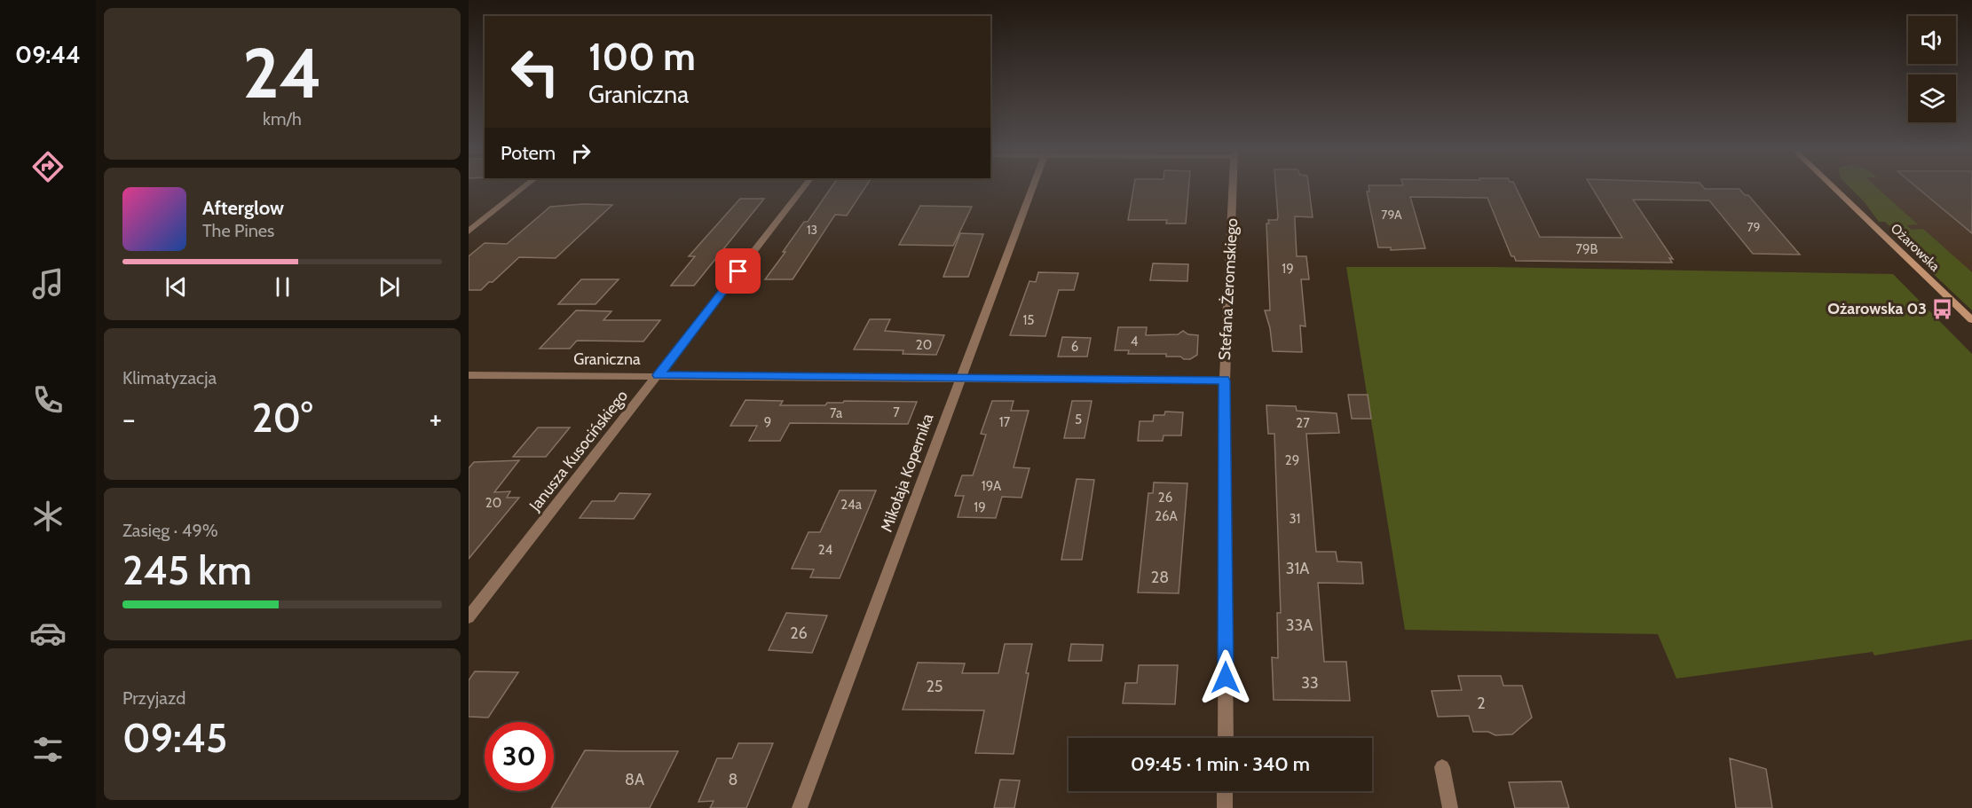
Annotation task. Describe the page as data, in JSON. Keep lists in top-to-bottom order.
{
  "streets": {
    "main road": ["Ożarowska"],
    "street": [
      "Stefana Żeromskiego",
      "Graniczna",
      "Janusza Kusocińskiego",
      "Mikołaja Kopernika"
    ]
  },
  "crossings": [
    ["Stefana Żeromskiego", "Graniczna"],
    ["Graniczna", "Janusza Kusocińskiego"],
    ["Graniczna", "Mikołaja Kopernika"]
  ],
  "places": {
    "bus stop": ["Ożarowska 03"]
  },
  "house_numbers": [
    "79A",
    "79",
    "13",
    "79B",
    "19",
    "15",
    "4",
    "20",
    "6",
    "7",
    "7a",
    "5",
    "9",
    "17",
    "27",
    "29",
    "19A",
    "26",
    "20",
    "24a",
    "19",
    "26A",
    "31",
    "24",
    "31A",
    "28",
    "33A",
    "26",
    "33",
    "25",
    "2",
    "8A",
    "8"
  ],
  "page": {
    "tabs": "09:44",
    "tile": [
      ["24", "km/h"],
      "Klimatyzacja",
      ["Zasięg · 49%", "245 km"],
      ["Przyjazd", "09:45"]
    ],
    "turn": ["100 m", "Graniczna"],
    "then": "Potem",
    "song": ["Afterglow", "The Pines"],
    "heat": ["−", "20°", "+"],
    "limit": "30",
    "trip": "09:45 · 1 min · 340 m"
  }
}
